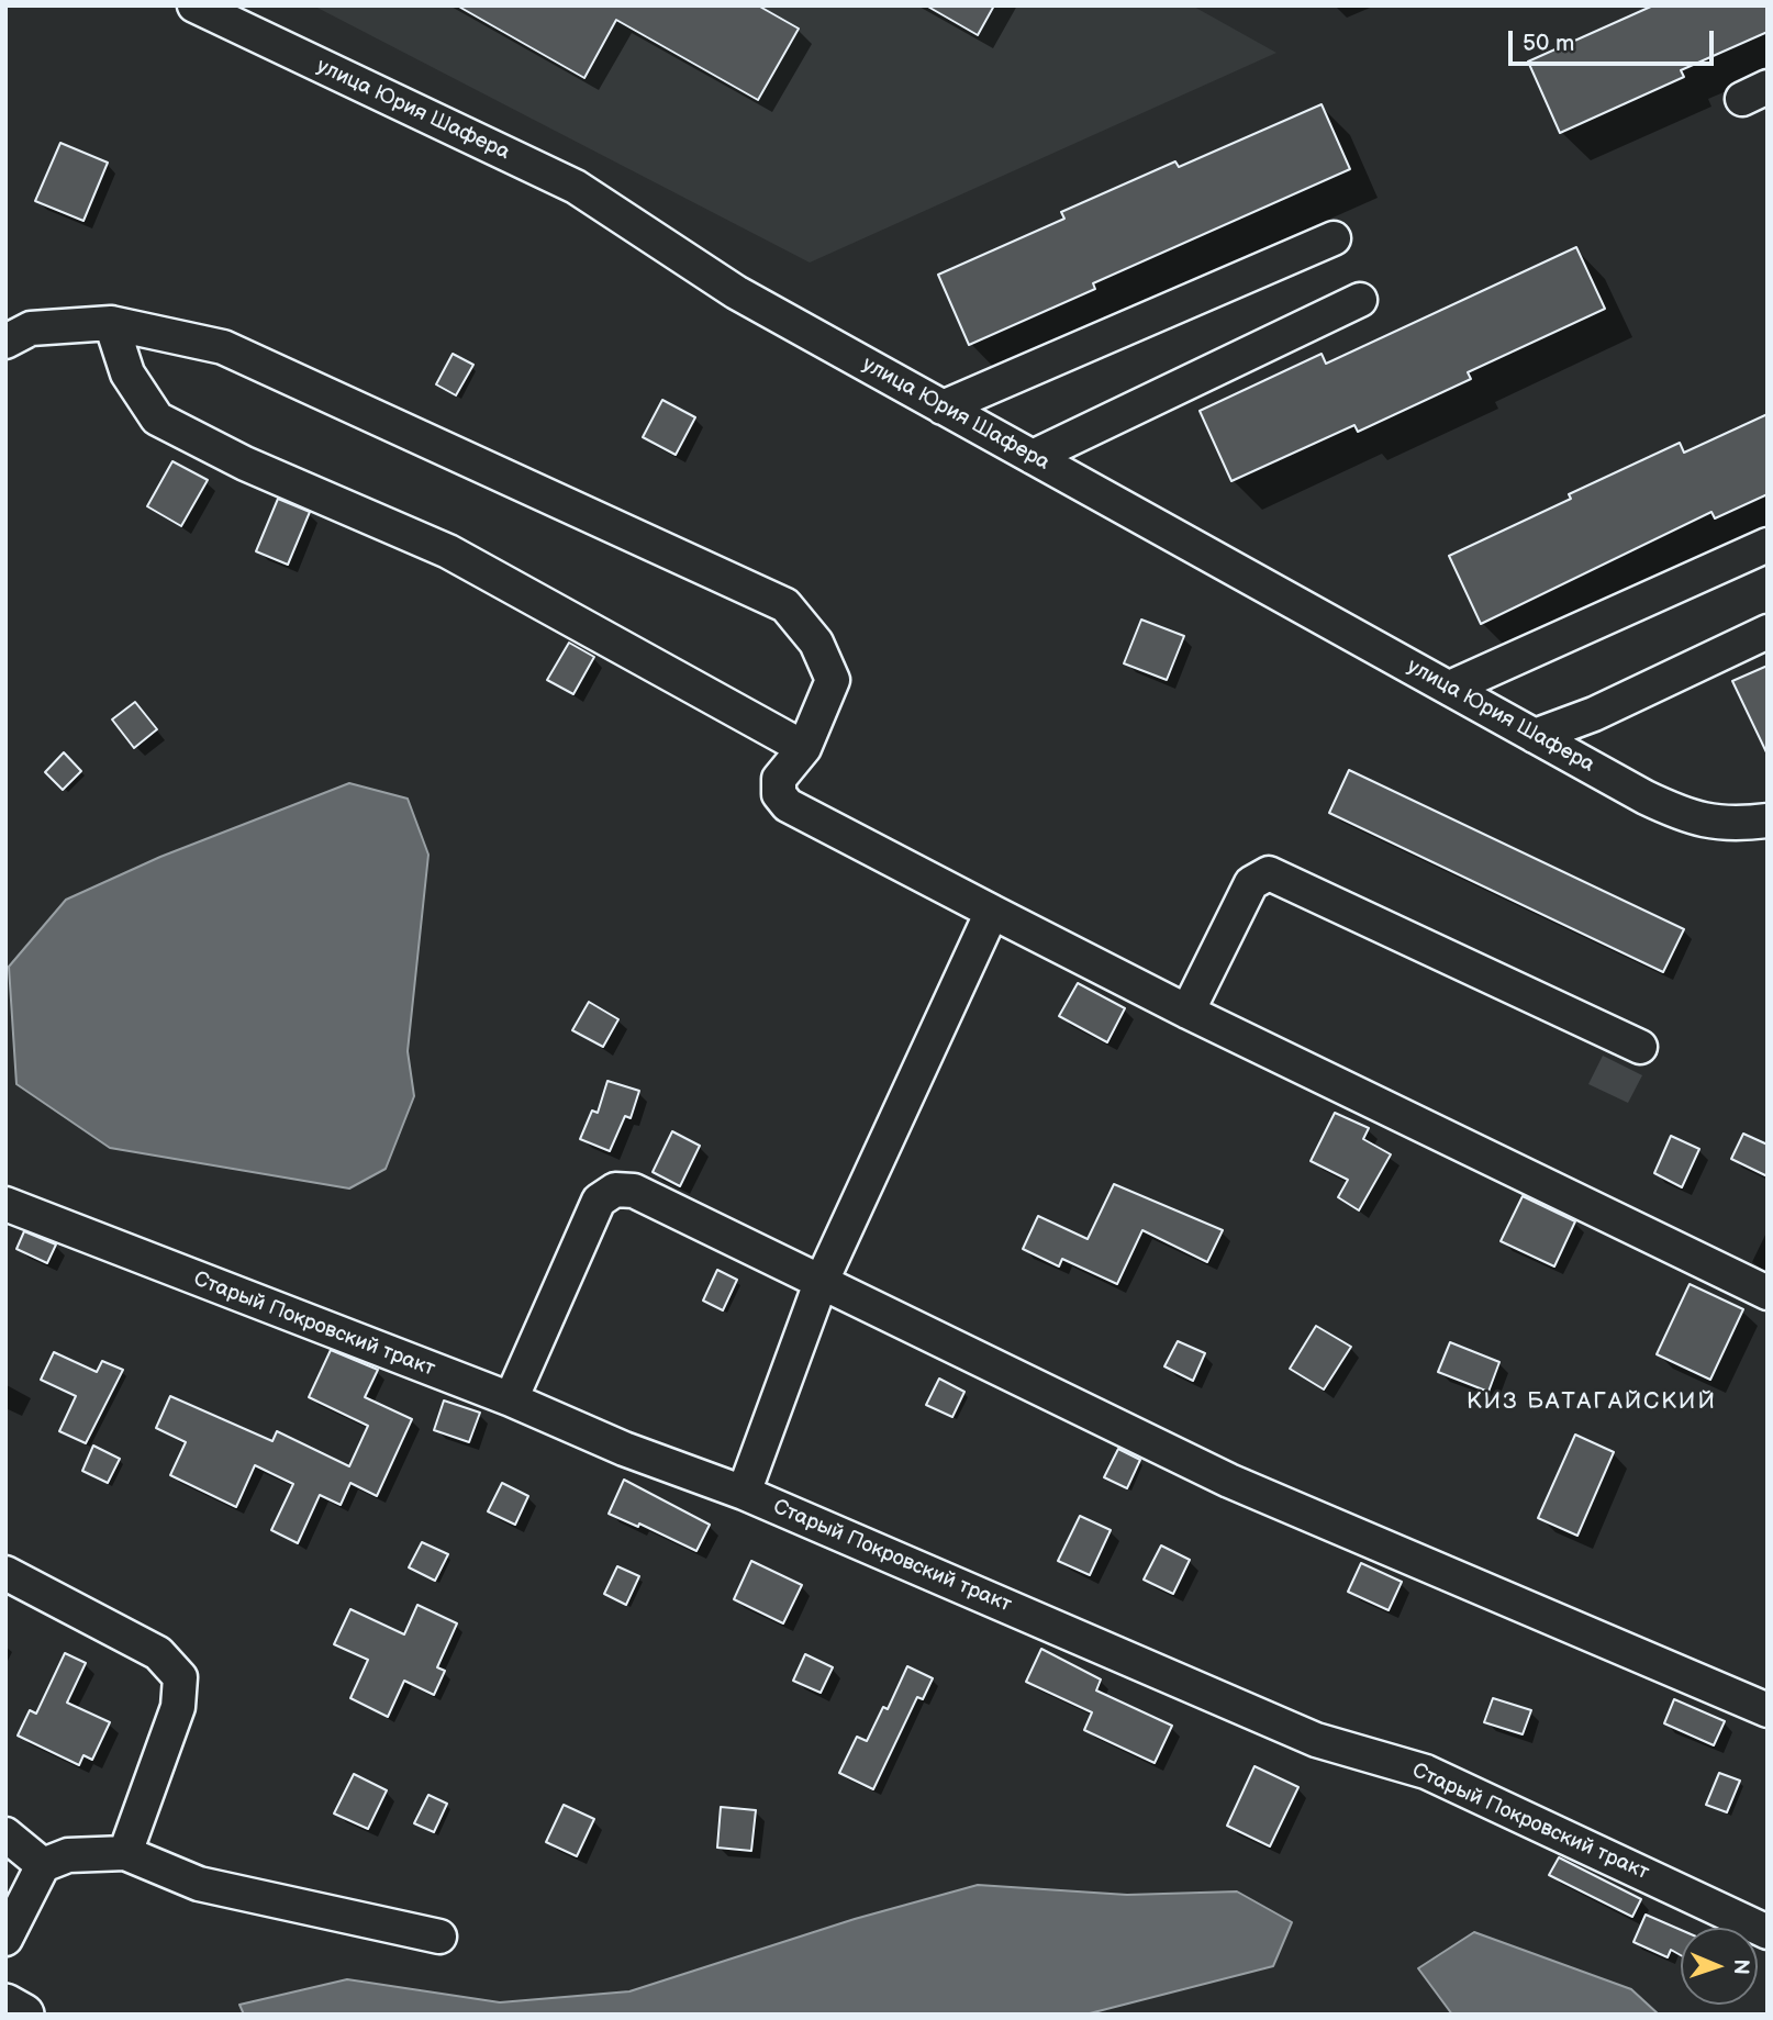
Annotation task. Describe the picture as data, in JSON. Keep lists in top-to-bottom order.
{
  "streets": {
    "street": ["улица Юрия Шафера", "Старый Покровский тракт"]
  },
  "districts": ["КИЗ БАТАГАЙСКИЙ"],
  "scale_bar": "50 m",
  "north": "right"
}
